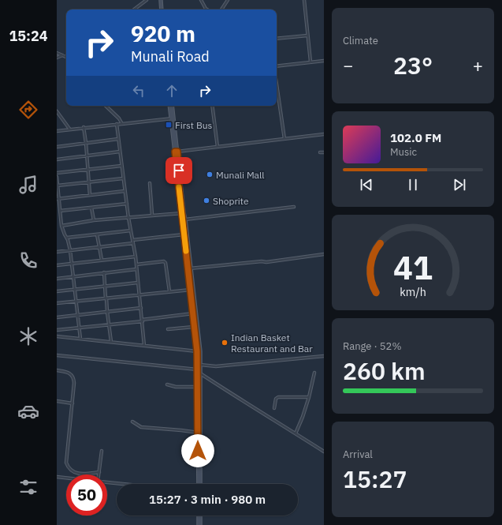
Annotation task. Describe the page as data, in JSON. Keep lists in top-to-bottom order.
{
  "places": {
    "transit": ["First Bus"],
    "other": ["Munali Mall", "Shoprite", "Indian Basket Restaurant and Bar"]
  },
  "page": {
    "tabs": "15:24",
    "tile": [
      "Climate",
      ["Range · 52%", "260 km"],
      ["Arrival", "15:27"]
    ],
    "turn": ["920 m", "Munali Road"],
    "heat": ["−", "23°", "+"],
    "song": ["102.0 FM", "Music"],
    "limit": "50",
    "trip": "15:27 · 3 min · 980 m",
    "gauge": ["41", "km/h"]
  }
}
